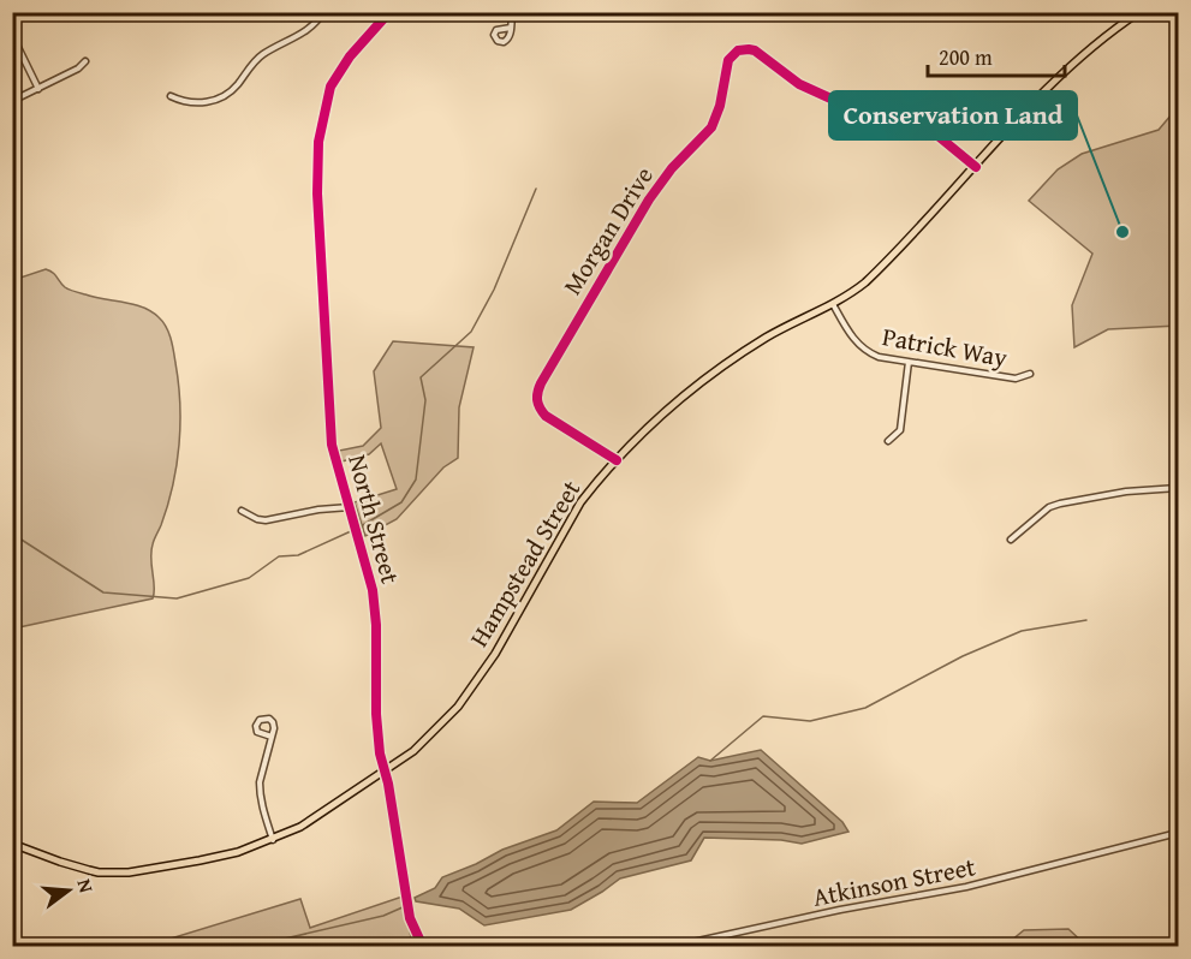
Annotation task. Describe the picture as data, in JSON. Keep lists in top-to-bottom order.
{
  "streets": {
    "main road": ["Hampstead Street"],
    "street": [
      "Morgan Drive",
      "Patrick Way",
      "North Street",
      "Atkinson Street"
    ]
  },
  "crossings": [
    ["Morgan Drive", "Hampstead Street"],
    ["Patrick Way", "Hampstead Street"],
    ["North Street", "Hampstead Street"]
  ],
  "places": ["Conservation Land"],
  "scale_bar": "200 m",
  "north": "right"
}
